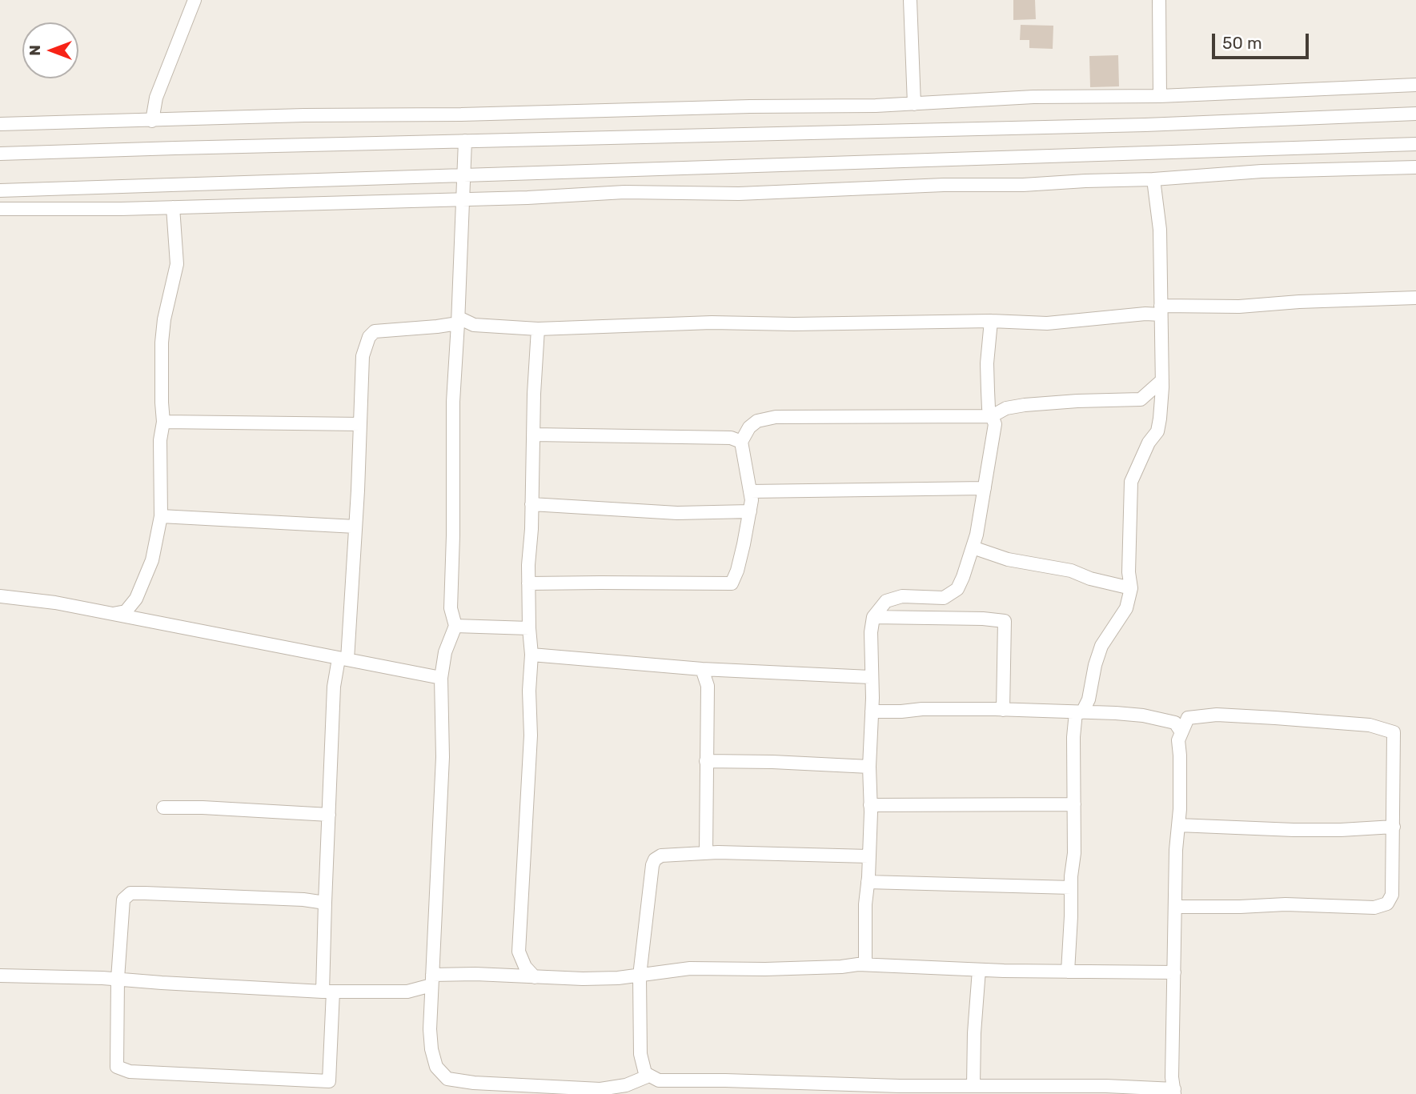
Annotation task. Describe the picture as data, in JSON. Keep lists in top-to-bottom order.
{
  "scale_bar": "50 m",
  "north": "left"
}
